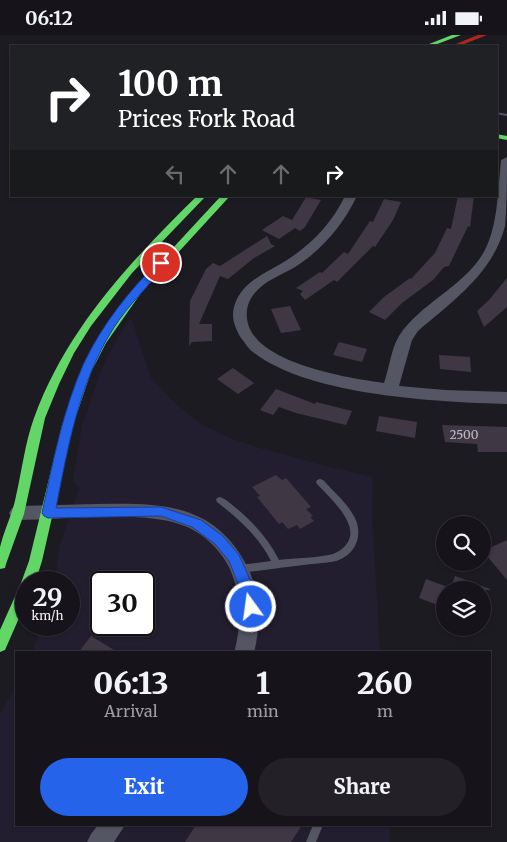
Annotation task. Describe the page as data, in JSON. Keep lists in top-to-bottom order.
{
  "house_numbers": ["2500"],
  "page": {
    "status": "06:12",
    "turn": ["100 m", "Prices Fork Road"],
    "speed": "29 km/h",
    "limit": "30",
    "eta": [
      "06:13",
      "Arrival",
      "1",
      "min",
      "260",
      "m"
    ],
    "buttons": ["Exit", "Share"]
  }
}
